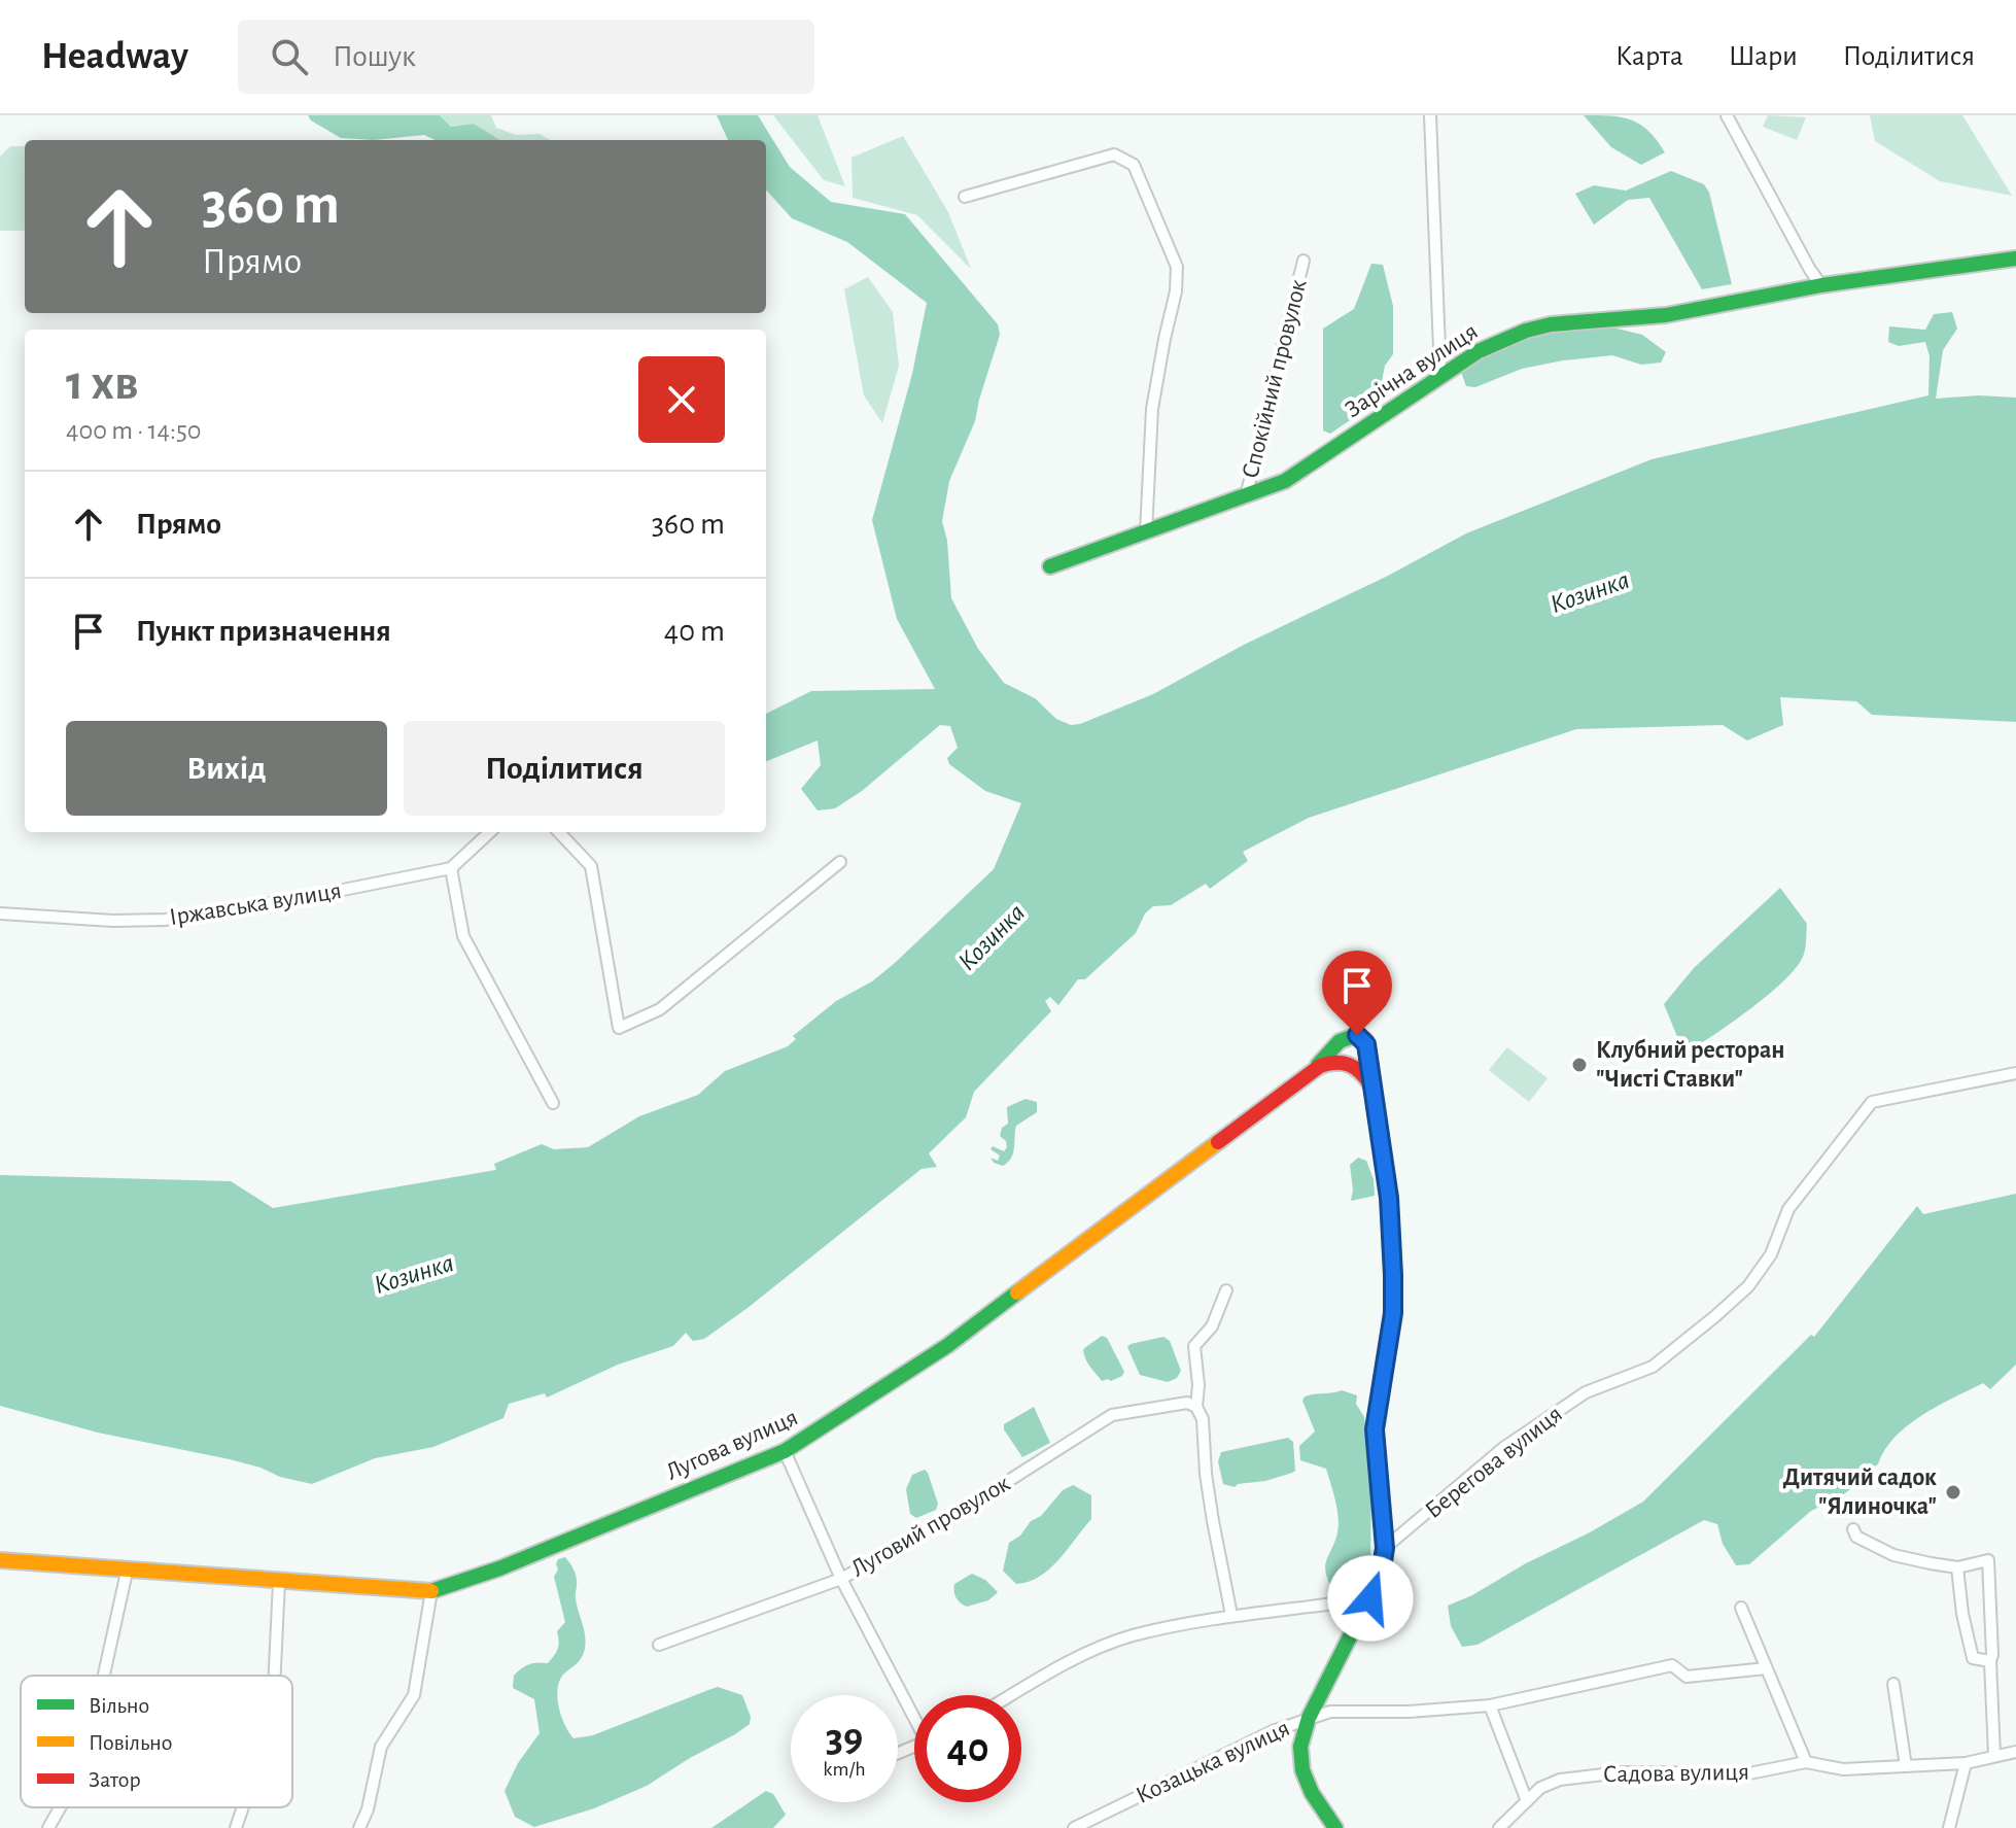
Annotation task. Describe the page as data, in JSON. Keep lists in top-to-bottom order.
{
  "streets": {
    "street": [
      "Зарічна вулиця",
      "Спокійний провулок",
      "Іржавська вулиця",
      "Лугова вулиця",
      "Берегова вулиця",
      "Луговий провулок",
      "Козацька вулиця",
      "Садова вулиця"
    ]
  },
  "crossings": [
    ["Зарічна вулиця", "Спокійний провулок"]
  ],
  "water": ["Козинка"],
  "places": ["Клубний ресторан \"Чисті Ставки\"", "Дитячий садок \"Ялиночка\""],
  "legend": ["Вільно", "Повільно", "Затор"],
  "page": {
    "header": "Headway",
    "search": "Пошук",
    "nav": ["Карта", "Шари", "Поділитися"],
    "turn": ["360 m", "Прямо"],
    "heading": ["1 хв", "400 m · 14:50"],
    "list": [
      {
        "name": "Прямо",
        "value": "360 m"
      },
      {
        "name": "Пункт призначення",
        "value": "40 m"
      }
    ],
    "buttons": ["Вихід", "Поділитися"],
    "speed": "39 km/h",
    "limit": "40"
  }
}
